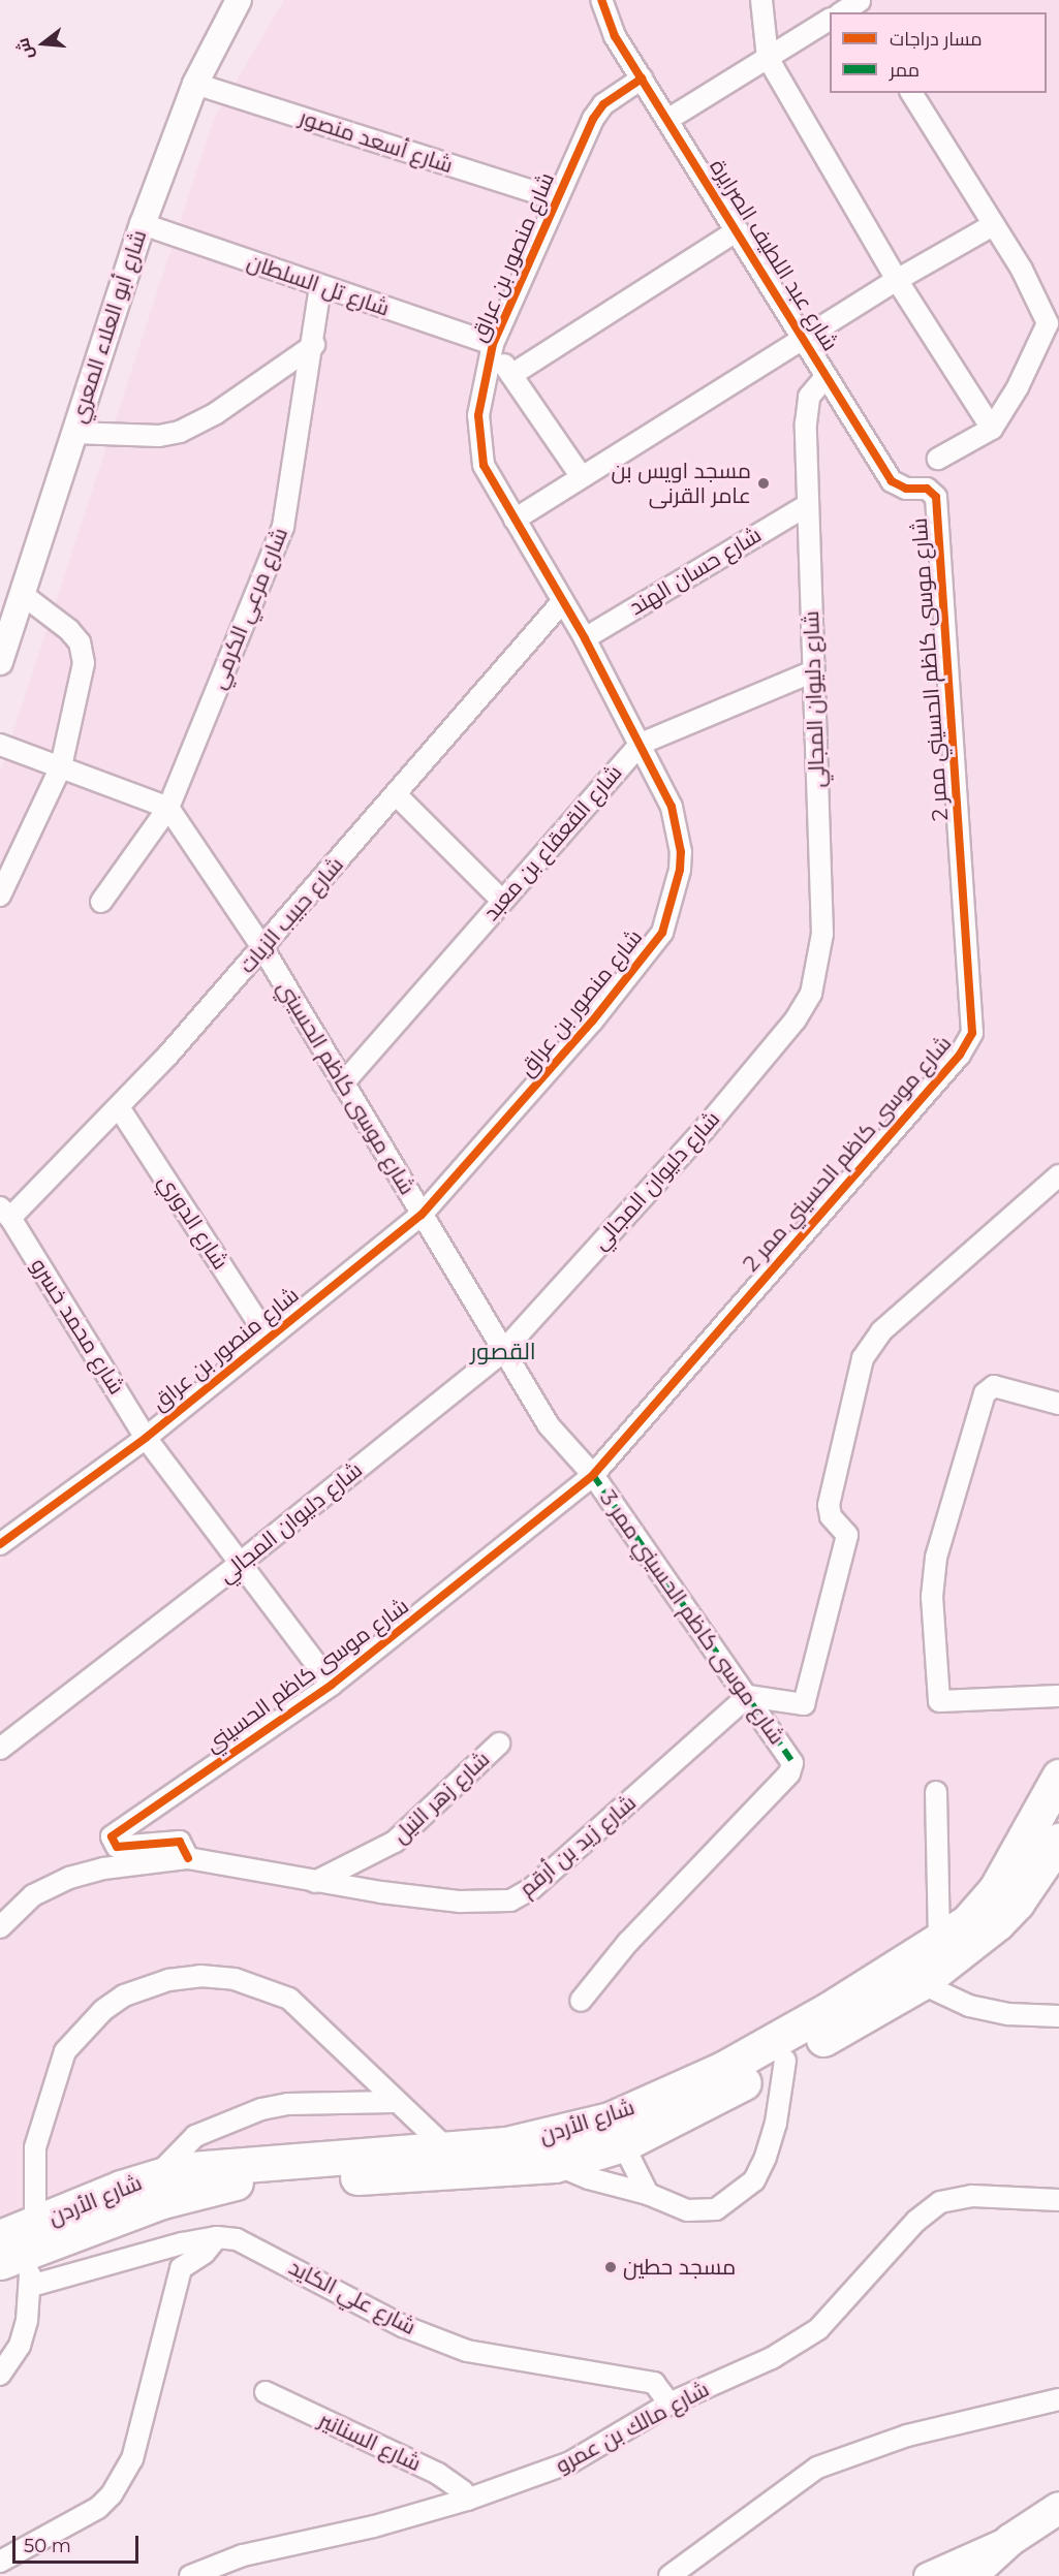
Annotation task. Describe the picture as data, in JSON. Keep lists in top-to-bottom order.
{
  "streets": {
    "highway": ["شارع الأردن"],
    "street": [
      "شارع أسعد منصور",
      "شارع عبد اللطيف الصرايرة",
      "شارع منصور بن عراق",
      "شارع تل السلطان",
      "شارع أبو العلاء المعري",
      "شارع حسان الهند",
      "شارع مرعي الكرمي",
      "شارع موسى كاظم الحسيني ممر 2",
      "شارع دليوان المجالي",
      "شارع القعقاع بن معبد",
      "شارع حبيب الزيات",
      "شارع موسى كاظم الحسيني",
      "شارع الدوري",
      "شارع محمد خسرو",
      "شارع موسى كاظم الحسيني ممر 3",
      "شارع زهر النيل",
      "شارع زيد بن أرقم",
      "شارع علي الكايد",
      "شارع مالك بن عمرو",
      "شارع السنانير"
    ]
  },
  "crossings": [
    ["شارع أسعد منصور", "شارع منصور بن عراق"],
    ["شارع أسعد منصور", "شارع أبو العلاء المعري"],
    ["شارع عبد اللطيف الصرايرة", "شارع منصور بن عراق"],
    ["شارع عبد اللطيف الصرايرة", "شارع موسى كاظم الحسيني ممر 2"],
    ["شارع عبد اللطيف الصرايرة", "شارع دليوان المجالي"],
    ["شارع منصور بن عراق", "شارع تل السلطان"],
    ["شارع منصور بن عراق", "شارع حسان الهند"],
    ["شارع منصور بن عراق", "شارع القعقاع بن معبد"],
    ["شارع منصور بن عراق", "شارع حبيب الزيات"],
    ["شارع منصور بن عراق", "شارع موسى كاظم الحسيني"],
    ["شارع منصور بن عراق", "شارع الدوري"],
    ["شارع منصور بن عراق", "شارع محمد خسرو"],
    ["شارع تل السلطان", "شارع أبو العلاء المعري"],
    ["شارع تل السلطان", "شارع مرعي الكرمي"],
    ["شارع حسان الهند", "شارع دليوان المجالي"],
    ["شارع مرعي الكرمي", "شارع موسى كاظم الحسيني"],
    ["شارع موسى كاظم الحسيني ممر 2", "شارع موسى كاظم الحسيني"],
    ["شارع موسى كاظم الحسيني ممر 2", "شارع موسى كاظم الحسيني ممر 3"],
    ["شارع دليوان المجالي", "شارع القعقاع بن معبد"],
    ["شارع دليوان المجالي", "شارع موسى كاظم الحسيني"],
    ["شارع دليوان المجالي", "شارع محمد خسرو"],
    ["شارع القعقاع بن معبد", "شارع موسى كاظم الحسيني"],
    ["شارع حبيب الزيات", "شارع موسى كاظم الحسيني"],
    ["شارع حبيب الزيات", "شارع الدوري"],
    ["شارع حبيب الزيات", "شارع محمد خسرو"],
    ["شارع موسى كاظم الحسيني", "شارع محمد خسرو"],
    ["شارع موسى كاظم الحسيني", "شارع موسى كاظم الحسيني ممر 3"],
    ["شارع موسى كاظم الحسيني", "شارع زيد بن أرقم"],
    ["شارع موسى كاظم الحسيني ممر 3", "شارع زيد بن أرقم"],
    ["شارع زهر النيل", "شارع زيد بن أرقم"],
    ["شارع علي الكايد", "شارع مالك بن عمرو"],
    ["شارع مالك بن عمرو", "شارع السنانير"]
  ],
  "districts": ["القصور"],
  "places": ["مسجد اويس بن عامر القرنى", "مسجد حطين"],
  "legend": ["مسار دراجات", "ممر"],
  "scale_bar": "50 m",
  "north": "left"
}
